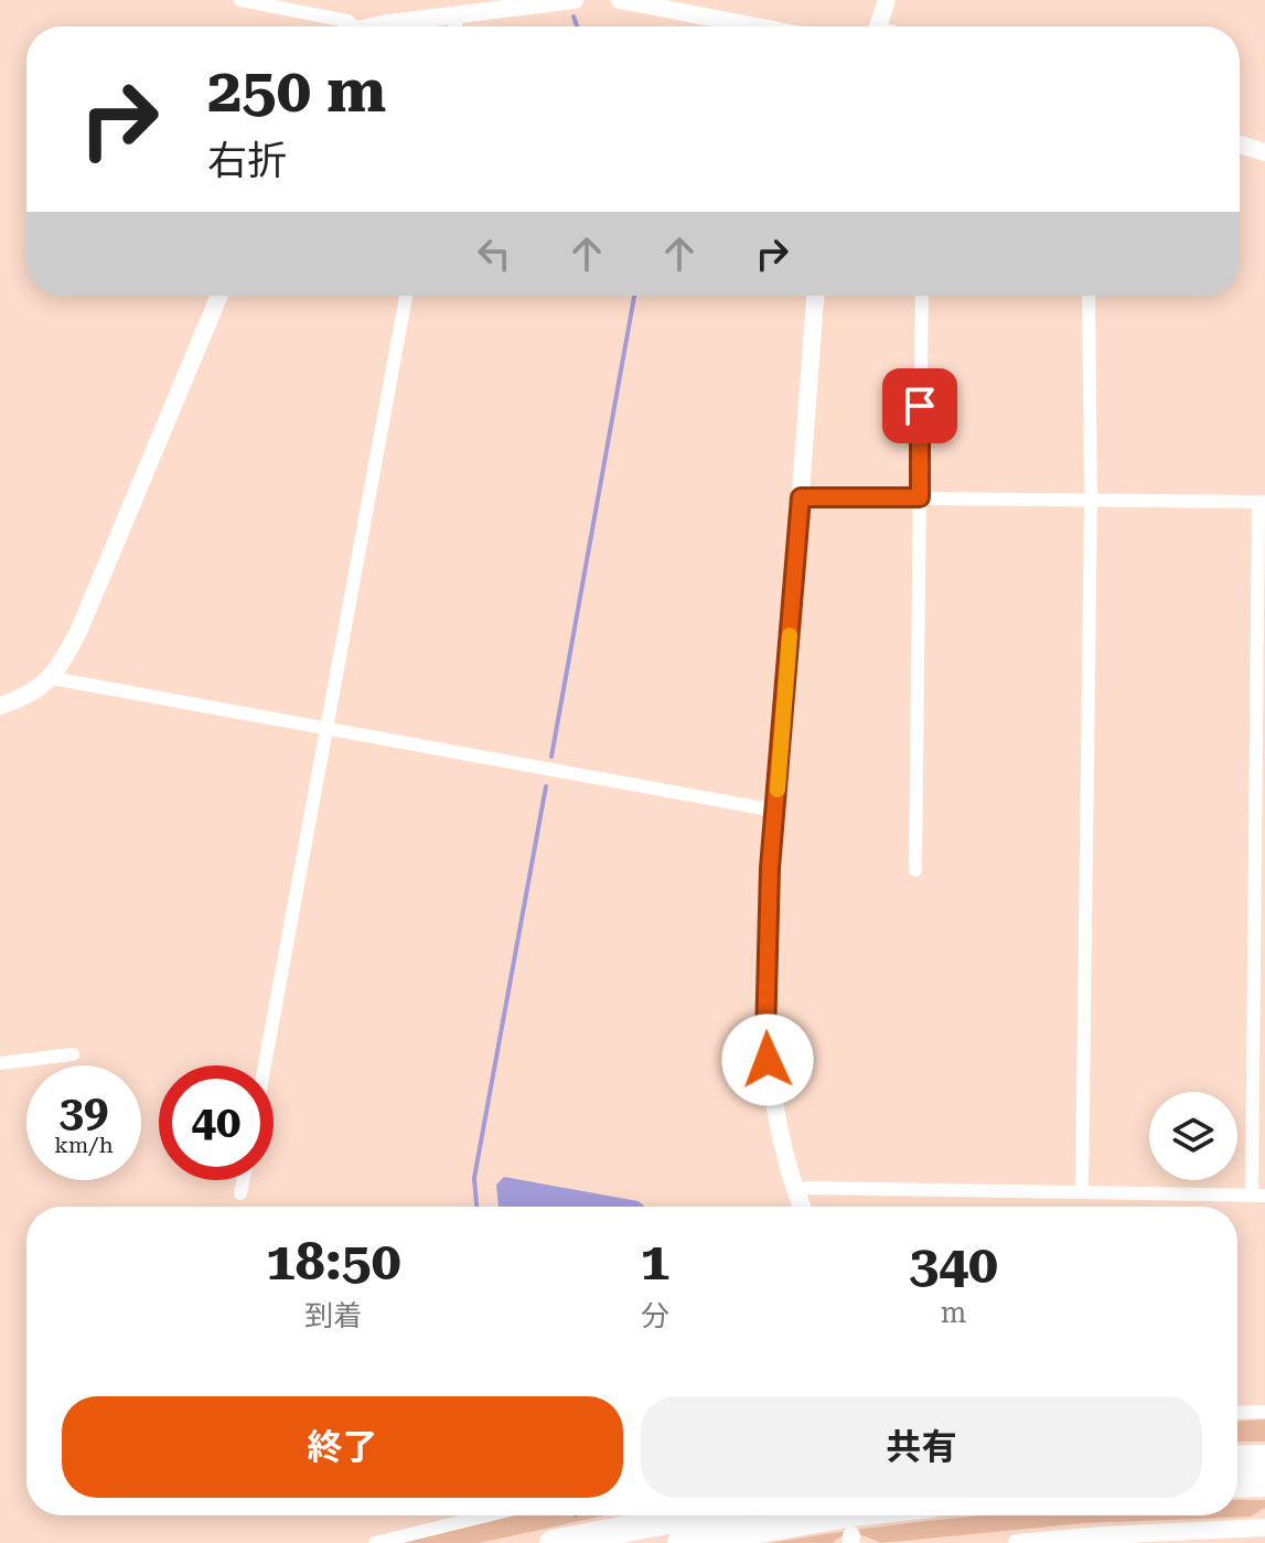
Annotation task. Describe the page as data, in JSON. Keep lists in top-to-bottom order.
{
  "page": {
    "turn": ["250 m", "右折"],
    "speed": "39 km/h",
    "limit": "40",
    "eta": [
      "18:50",
      "到着",
      "1",
      "分",
      "340",
      "m"
    ],
    "buttons": ["終了", "共有"]
  }
}
